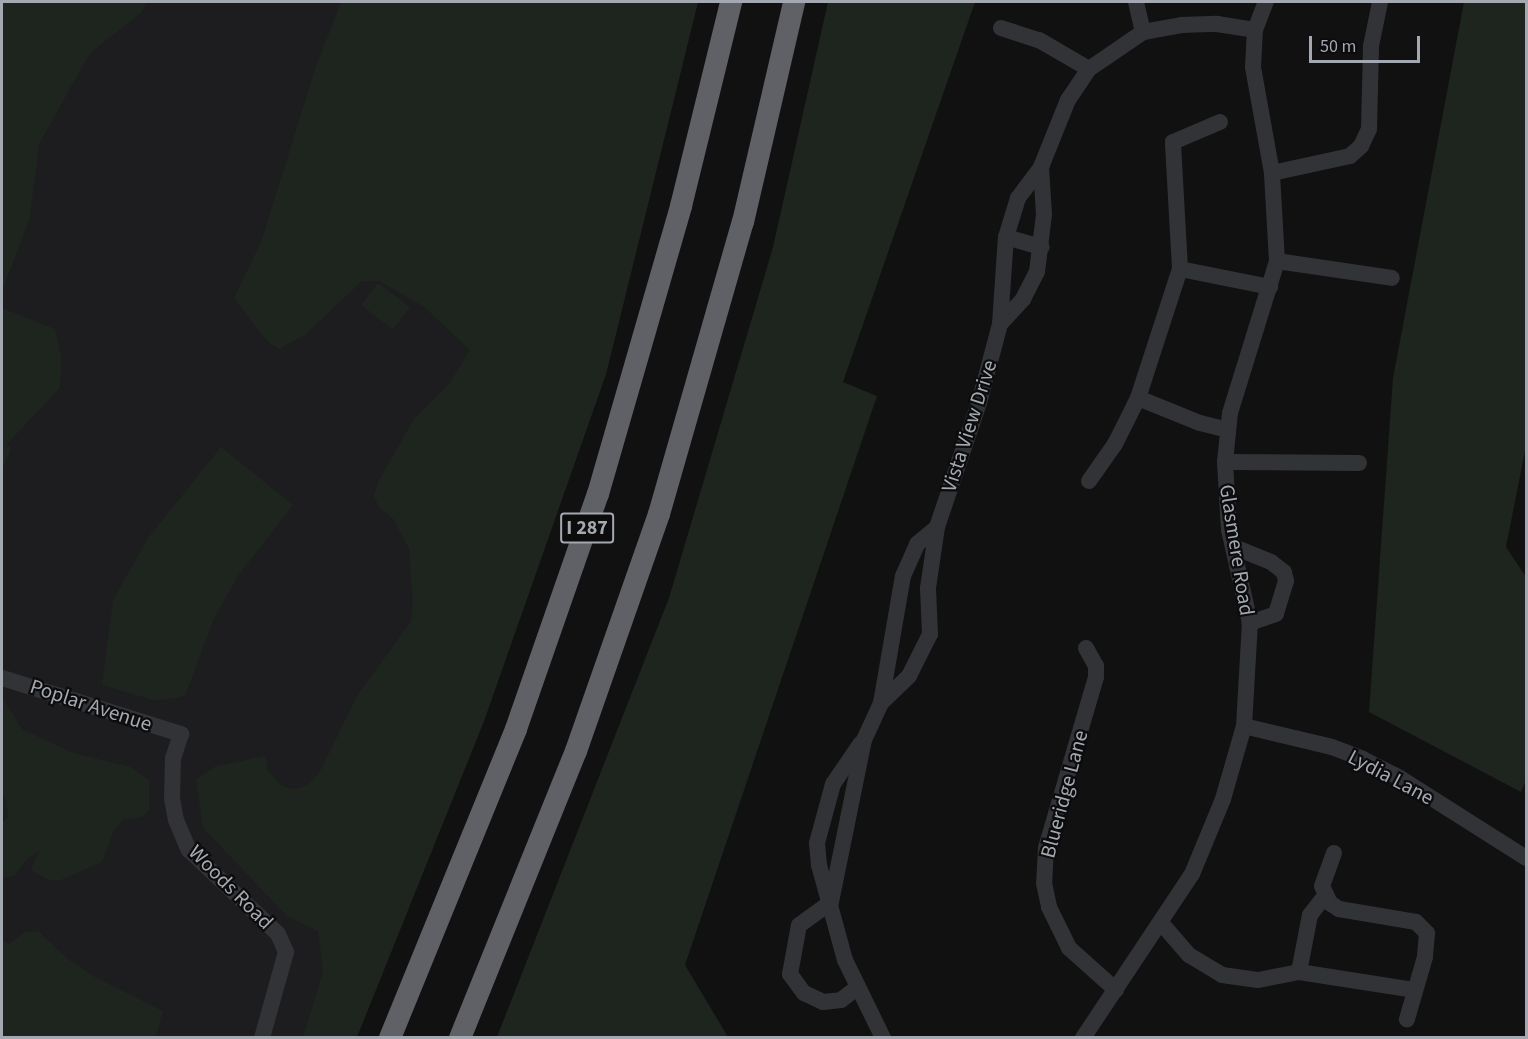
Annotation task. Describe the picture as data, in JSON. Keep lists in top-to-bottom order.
{
  "streets": {
    "highway": ["I 287"],
    "street": [
      "Vista View Drive",
      "Glasmere Road",
      "Poplar Avenue",
      "Lydia Lane",
      "Blueridge Lane",
      "Woods Road"
    ]
  },
  "crossings": [
    ["Vista View Drive", "Glasmere Road"],
    ["Glasmere Road", "Lydia Lane"],
    ["Glasmere Road", "Blueridge Lane"],
    ["Poplar Avenue", "Woods Road"]
  ],
  "scale_bar": "50 m"
}
